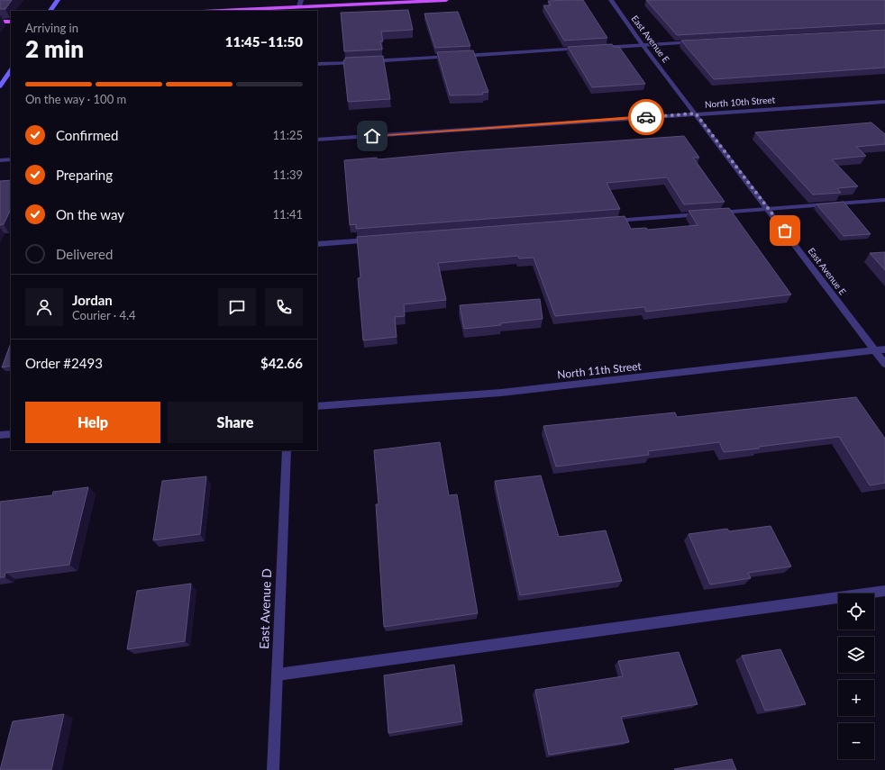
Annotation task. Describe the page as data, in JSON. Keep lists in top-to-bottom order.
{
  "streets": {
    "street": [
      "East Avenue E",
      "North 10th Street",
      "North 11th Street",
      "East Avenue D"
    ]
  },
  "crossings": [
    ["East Avenue E", "North 10th Street"],
    ["East Avenue E", "North 11th Street"]
  ],
  "page": {
    "heading": ["2 min", "Arriving in", "11:45–11:50"],
    "panel": [
      "Jordan",
      "Courier · 4.4",
      "Order #2493",
      "$42.66"
    ],
    "bar": "On the way · 100 m",
    "list": [
      ["Confirmed", "11:25"],
      ["Preparing", "11:39"],
      ["On the way", "11:41"],
      "Delivered"
    ],
    "buttons": ["Help", "Share"],
    "map_buttons": ["+", "−"]
  }
}
